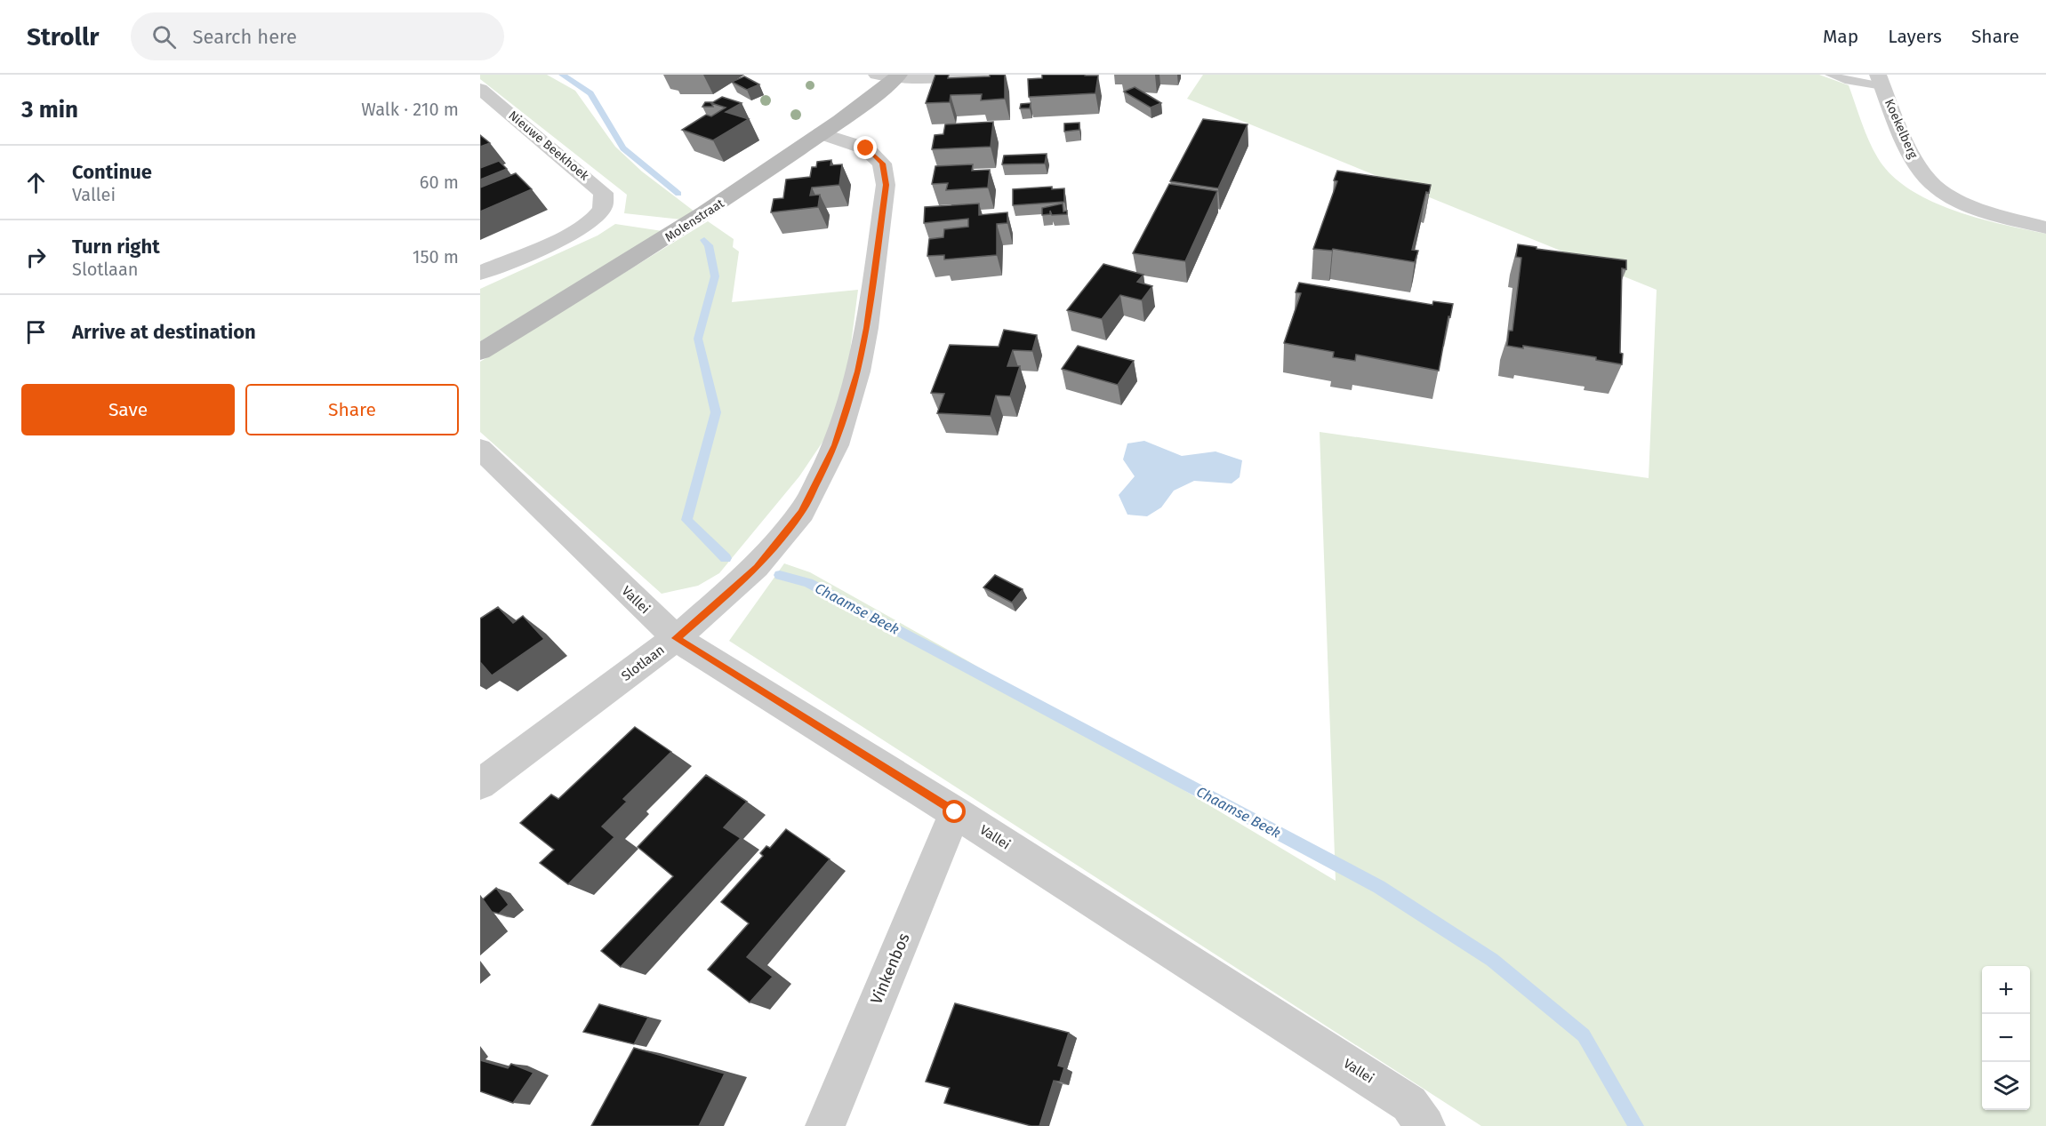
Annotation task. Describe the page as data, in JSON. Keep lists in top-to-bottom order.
{
  "streets": {
    "main road": ["Molenstraat"],
    "street": [
      "Koekelberg",
      "Nieuwe Beekhoek",
      "Vallei",
      "Slotlaan",
      "Vinkenbos"
    ]
  },
  "crossings": [
    ["Molenstraat", "Slotlaan"],
    ["Vallei", "Slotlaan"],
    ["Vallei", "Vinkenbos"]
  ],
  "water": ["Chaamse Beek"],
  "page": {
    "header": "Strollr",
    "search": "Search here",
    "nav": ["Map", "Layers", "Share"],
    "heading": ["3 min", "Walk · 210 m"],
    "list": [
      ["Continue", "Vallei", "60 m"],
      ["Turn right", "Slotlaan", "150 m"],
      "Arrive at destination"
    ],
    "buttons": ["Save", "Share"],
    "map_buttons": ["+", "−"]
  }
}
